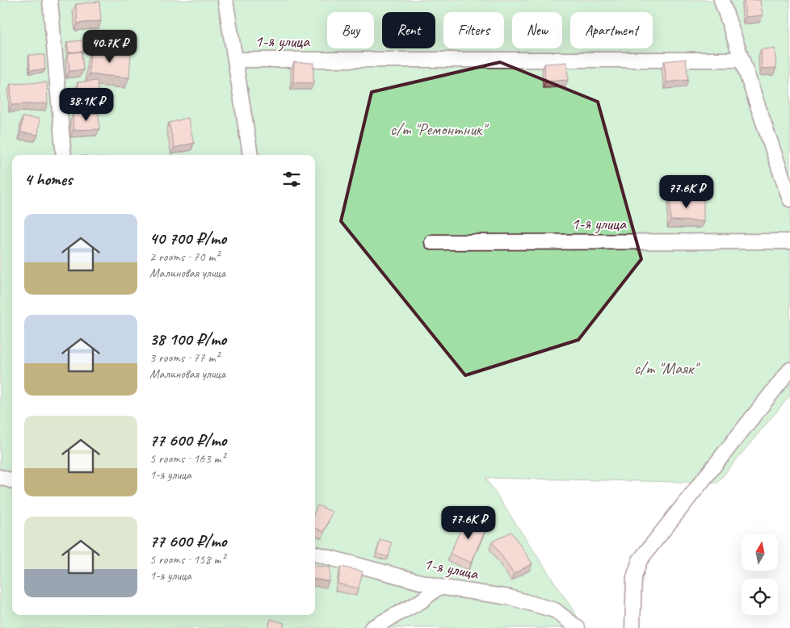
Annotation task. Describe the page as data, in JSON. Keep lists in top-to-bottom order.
{
  "streets": {
    "street": ["1-я улица"]
  },
  "parks": ["с/т \"Ремонтник\"", "с/т \"Маяк\""],
  "north": "top",
  "page": {
    "chip": [
      "Buy",
      "Rent",
      "Filters",
      "New",
      "Apartment"
    ],
    "price": [
      "40.7K ₽",
      "38.1K ₽",
      "77.6K ₽",
      "77.6K ₽"
    ],
    "heading": "4 homes",
    "list": [
      {
        "name": "40 700 ₽/mo",
        "note": "2 rooms · 70 m² · Малиновая улица"
      },
      {
        "name": "38 100 ₽/mo",
        "note": "3 rooms · 77 m² · Малиновая улица"
      },
      {
        "name": "77 600 ₽/mo",
        "note": "5 rooms · 163 m² · 1-я улица"
      },
      {
        "name": "77 600 ₽/mo",
        "note": "5 rooms · 158 m² · 1-я улица"
      }
    ]
  }
}
